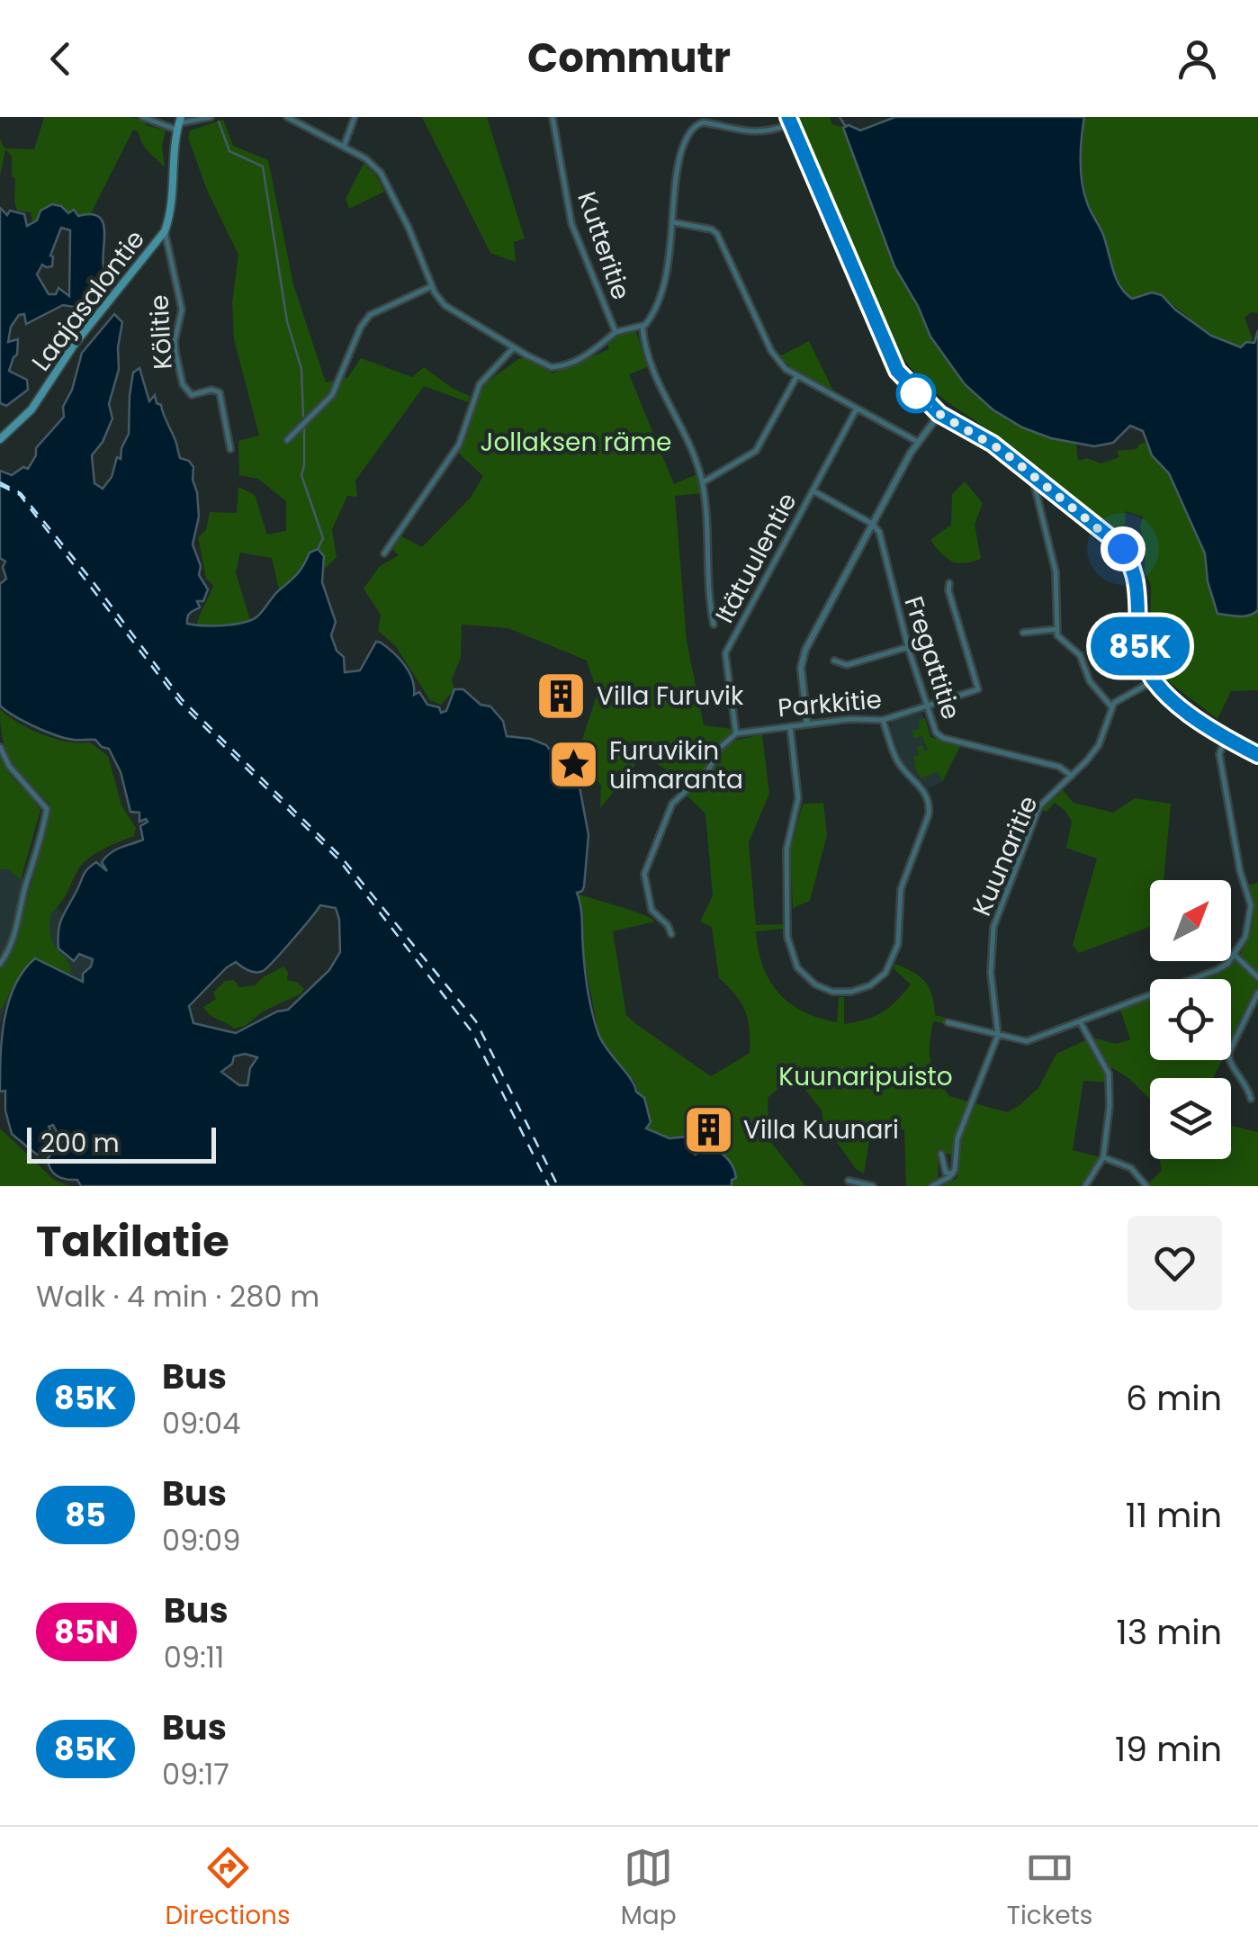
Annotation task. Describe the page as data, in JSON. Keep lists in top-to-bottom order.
{
  "streets": {
    "main road": ["Laajasalontie"],
    "street": [
      "Kutteritie",
      "Kölitie",
      "Itätuulentie",
      "Fregattitie",
      "Parkkitie",
      "Kuunaritie"
    ]
  },
  "crossings": [
    ["Laajasalontie", "Kölitie"],
    ["Itätuulentie", "Parkkitie"],
    ["Fregattitie", "Parkkitie"],
    ["Fregattitie", "Kuunaritie"]
  ],
  "parks": ["Jollaksen räme", "Kuunaripuisto"],
  "places": {
    "building": ["Villa Furuvik", "Villa Kuunari"],
    "place": ["Furuvikin uimaranta"]
  },
  "lines": ["bus line 85K"],
  "scale_bar": "200 m",
  "north": "top right",
  "page": {
    "header": "Commutr",
    "on_map": "85K",
    "scale": "200 m",
    "heading": ["Takilatie", "Walk · 4 min · 280 m"],
    "list": [
      {
        "mark": "85K",
        "name": "Bus",
        "note": "09:04",
        "value": "6 min"
      },
      {
        "mark": "85",
        "name": "Bus",
        "note": "09:09",
        "value": "11 min"
      },
      {
        "mark": "85N",
        "name": "Bus",
        "note": "09:11",
        "value": "13 min"
      },
      {
        "mark": "85K",
        "name": "Bus",
        "note": "09:17",
        "value": "19 min"
      }
    ],
    "tabs": ["Directions", "Map", "Tickets"]
  }
}
